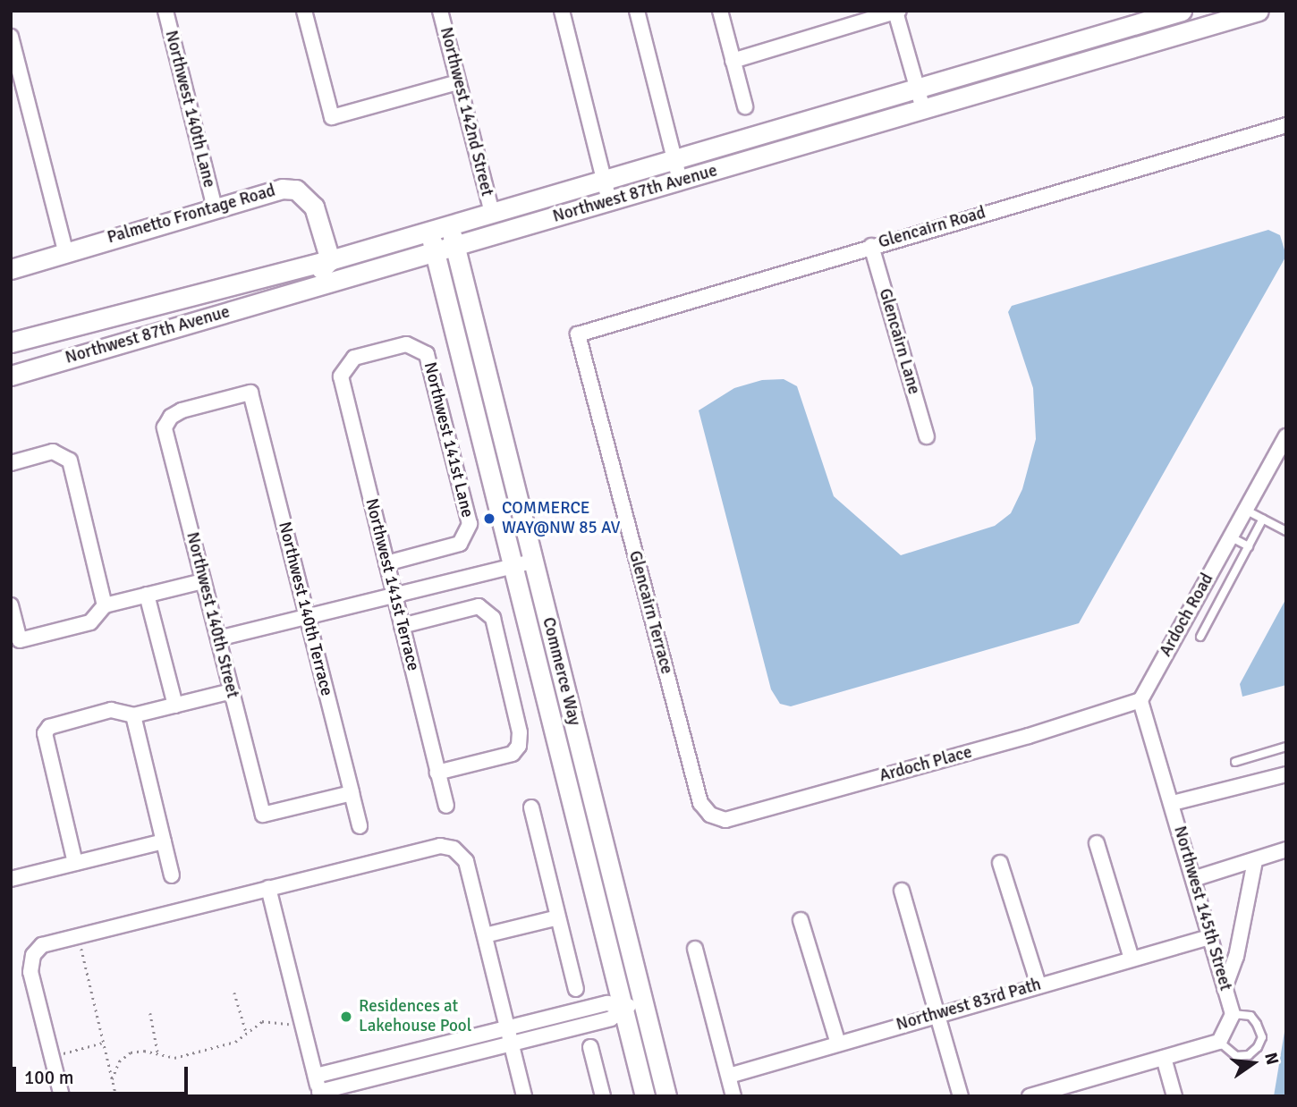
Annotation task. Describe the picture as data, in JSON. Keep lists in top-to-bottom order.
{
  "streets": {
    "main road": ["Northwest 87th Avenue", "Palmetto Frontage Road", "Commerce Way"],
    "street": [
      "Northwest 140th Lane",
      "Northwest 142nd Street",
      "Glencairn Road",
      "Glencairn Lane",
      "Northwest 141st Lane",
      "Northwest 141st Terrace",
      "Northwest 140th Terrace",
      "Glencairn Terrace",
      "Northwest 140th Street",
      "Ardoch Road",
      "Ardoch Place",
      "Northwest 145th Street",
      "Northwest 83rd Path"
    ]
  },
  "crossings": [
    ["Northwest 140th Lane", "Palmetto Frontage Road"],
    ["Northwest 142nd Street", "Northwest 87th Avenue"],
    ["Northwest 87th Avenue", "Palmetto Frontage Road"],
    ["Northwest 87th Avenue", "Commerce Way"],
    ["Glencairn Road", "Glencairn Lane"],
    ["Glencairn Road", "Glencairn Terrace"],
    ["Northwest 141st Lane", "Northwest 141st Terrace"],
    ["Northwest 140th Terrace", "Northwest 140th Street"],
    ["Glencairn Terrace", "Ardoch Place"],
    ["Ardoch Road", "Ardoch Place"],
    ["Northwest 145th Street", "Northwest 83rd Path"]
  ],
  "places": ["COMMERCE WAY@NW 85 AV", "Residences at Lakehouse Pool"],
  "scale_bar": "100 m",
  "north": "right"
}
